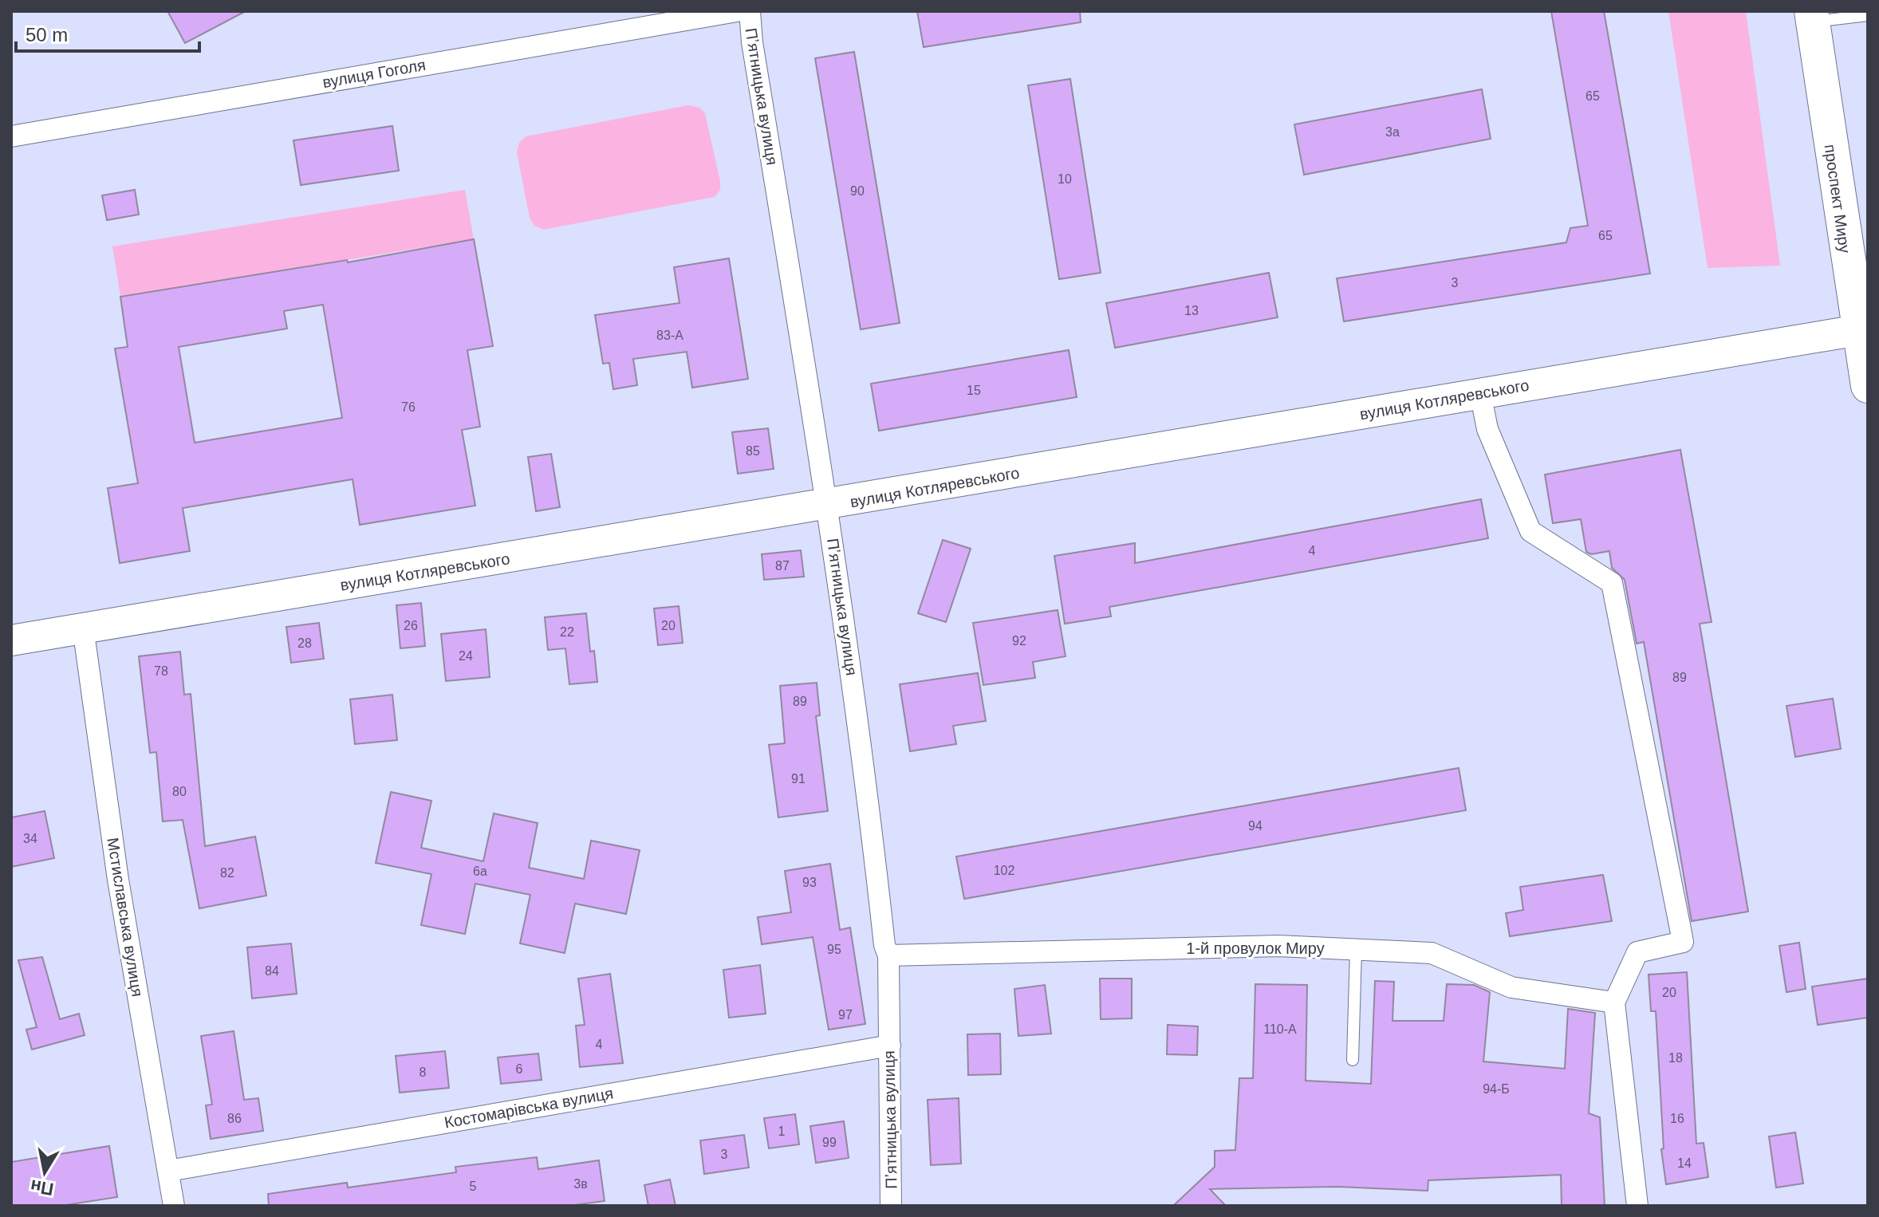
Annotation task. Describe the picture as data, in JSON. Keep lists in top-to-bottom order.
{
  "streets": {
    "main road": ["проспект Миру"],
    "street": [
      "вулиця Гоголя",
      "Пʼятницька вулиця",
      "вулиця Котляревського",
      "Мстиславська вулиця",
      "1-й провулок Миру",
      "Костомарівська вулиця"
    ]
  },
  "crossings": [
    ["Пʼятницька вулиця", "вулиця Котляревського"],
    ["Пʼятницька вулиця", "1-й провулок Миру"],
    ["Пʼятницька вулиця", "Костомарівська вулиця"],
    ["проспект Миру", "вулиця Котляревського"],
    ["вулиця Котляревського", "Мстиславська вулиця"],
    ["Мстиславська вулиця", "Костомарівська вулиця"]
  ],
  "house_numbers": [
    "65",
    "3а",
    "10",
    "90",
    "65",
    "3",
    "13",
    "83-А",
    "15",
    "76",
    "85",
    "4",
    "87",
    "26",
    "20",
    "22",
    "92",
    "28",
    "24",
    "78",
    "89",
    "89",
    "91",
    "80",
    "94",
    "34",
    "102",
    "6а",
    "82",
    "93",
    "95",
    "84",
    "20",
    "97",
    "110-А",
    "4",
    "18",
    "6",
    "8",
    "94-Б",
    "86",
    "16",
    "1",
    "99",
    "3",
    "14",
    "3в",
    "5"
  ],
  "scale_bar": "50 m",
  "north": "bottom"
}
